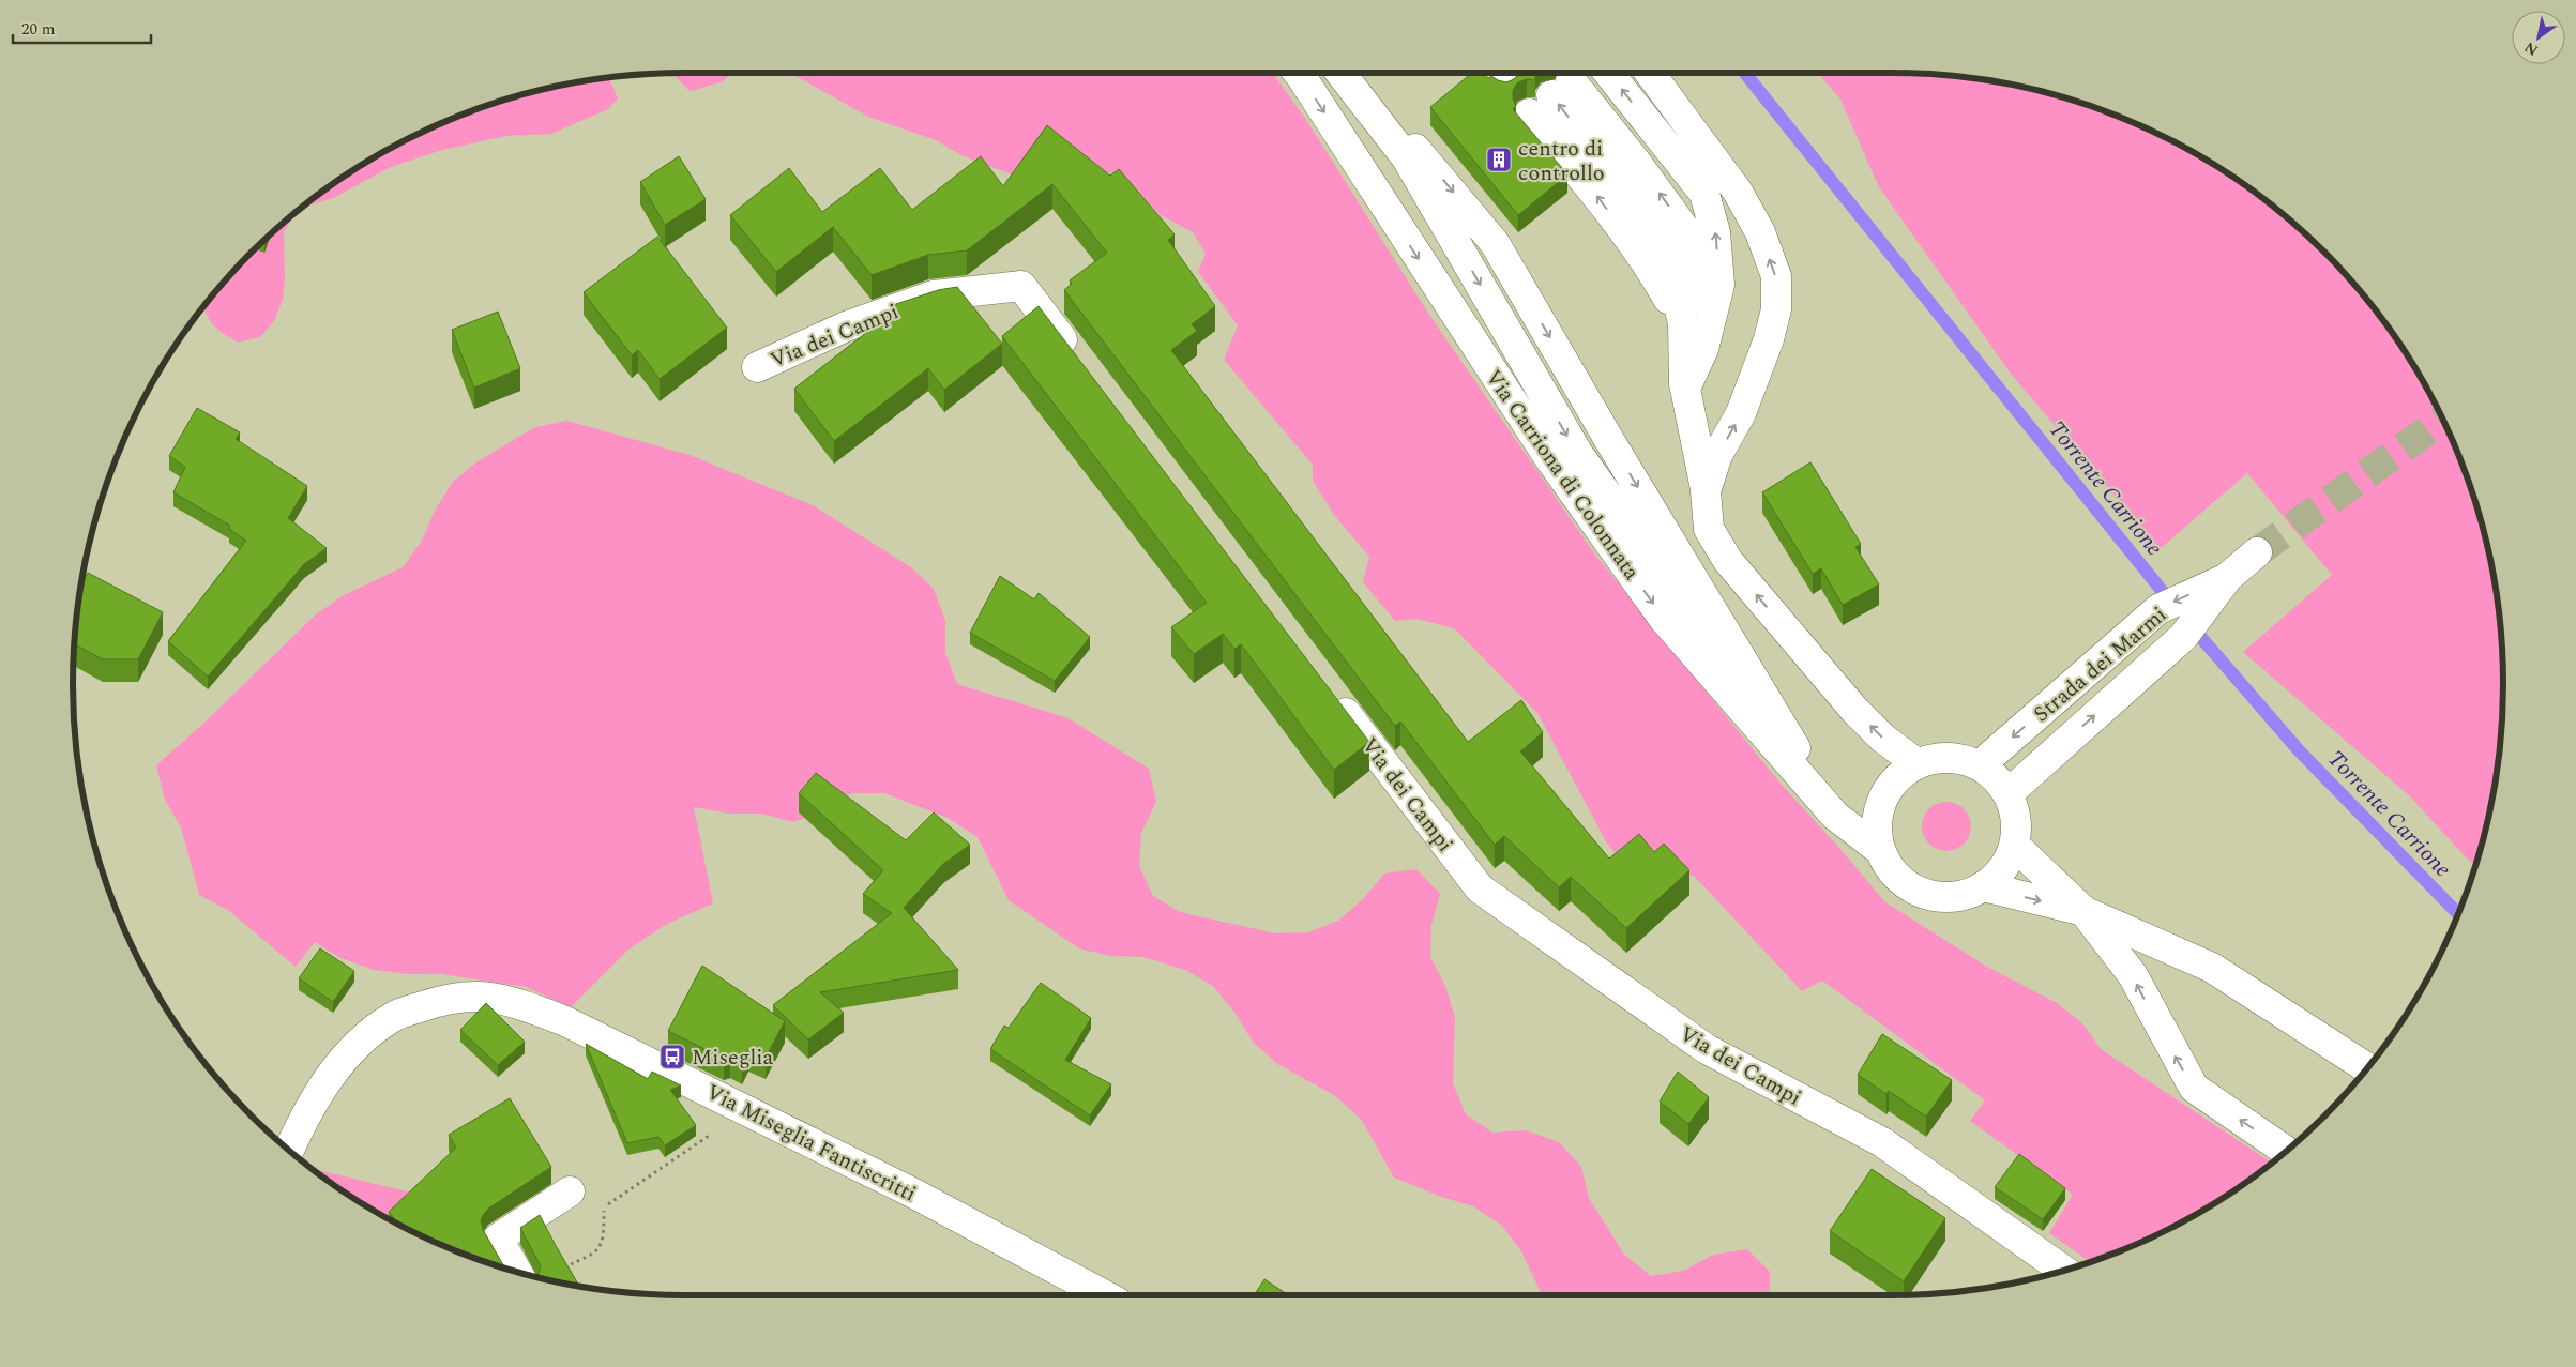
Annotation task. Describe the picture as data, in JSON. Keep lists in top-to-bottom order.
{
  "streets": {
    "street": [
      "Via dei Campi",
      "Via Carriona di Colonnata",
      "Strada dei Marmi",
      "Via Miseglia Fantiscritti"
    ]
  },
  "crossings": [
    ["Via Carriona di Colonnata", "Strada dei Marmi"]
  ],
  "water": ["Torrente Carrione"],
  "places": {
    "building": ["centro di controllo"],
    "bus stop": ["Miseglia"]
  },
  "scale_bar": "20 m",
  "north": "bottom left"
}
